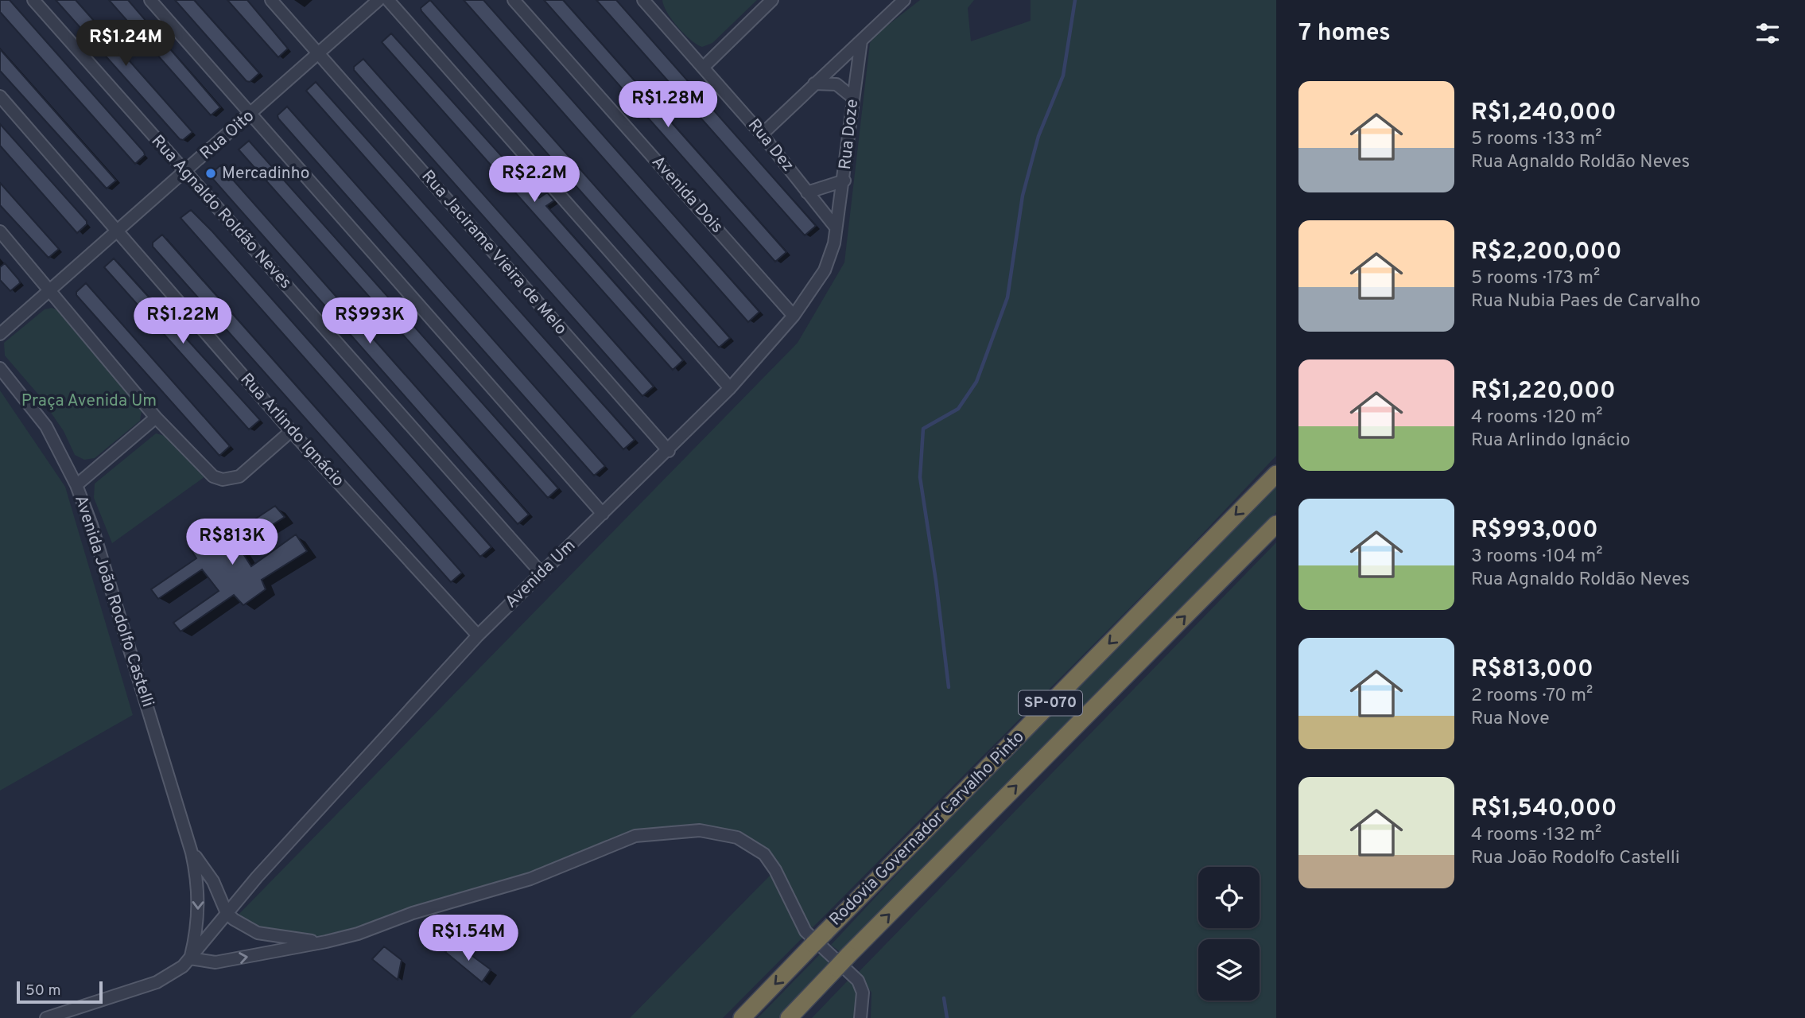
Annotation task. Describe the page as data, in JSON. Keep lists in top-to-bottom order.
{
  "streets": {
    "highway": ["SP-070", "Rodovia Governador Carvalho Pinto"],
    "street": [
      "Rua Doze",
      "Rua Oito",
      "Rua Dez",
      "Avenida Dois",
      "Rua Agnaldo Roldão Neves",
      "Rua Jacirame Vieira de Melo",
      "Rua Arlindo Ignácio",
      "Avenida Um",
      "Avenida João Rodolfo Castelli"
    ]
  },
  "crossings": [
    ["Rua Doze", "Rua Dez"],
    ["Rua Doze", "Avenida Um"],
    ["Rua Oito", "Rua Agnaldo Roldão Neves"],
    ["Rua Oito", "Rua Jacirame Vieira de Melo"],
    ["Rua Oito", "Rua Arlindo Ignácio"],
    ["Rua Dez", "Avenida Um"],
    ["Avenida Dois", "Avenida Um"],
    ["Rua Agnaldo Roldão Neves", "Avenida Um"],
    ["Rua Jacirame Vieira de Melo", "Avenida Um"],
    ["Rua Arlindo Ignácio", "Avenida Um"]
  ],
  "parks": ["Praça Avenida Um"],
  "places": ["Mercadinho"],
  "scale_bar": "50 m",
  "page": {
    "heading": "7 homes",
    "price": [
      "R$1.24M",
      "R$1.28M",
      "R$2.2M",
      "R$1.22M",
      "R$993K",
      "R$813K",
      "R$1.54M"
    ],
    "list": [
      {
        "name": "R$1,240,000",
        "note": "5 rooms · 133 m² · Rua Agnaldo Roldão Neves"
      },
      {
        "name": "R$2,200,000",
        "note": "5 rooms · 173 m² · Rua Nubia Paes de Carvalho"
      },
      {
        "name": "R$1,220,000",
        "note": "4 rooms · 120 m² · Rua Arlindo Ignácio"
      },
      {
        "name": "R$993,000",
        "note": "3 rooms · 104 m² · Rua Agnaldo Roldão Neves"
      },
      {
        "name": "R$813,000",
        "note": "2 rooms · 70 m² · Rua Nove"
      },
      {
        "name": "R$1,540,000",
        "note": "4 rooms · 132 m² · Rua João Rodolfo Castelli"
      }
    ],
    "scale": "50 m"
  }
}
